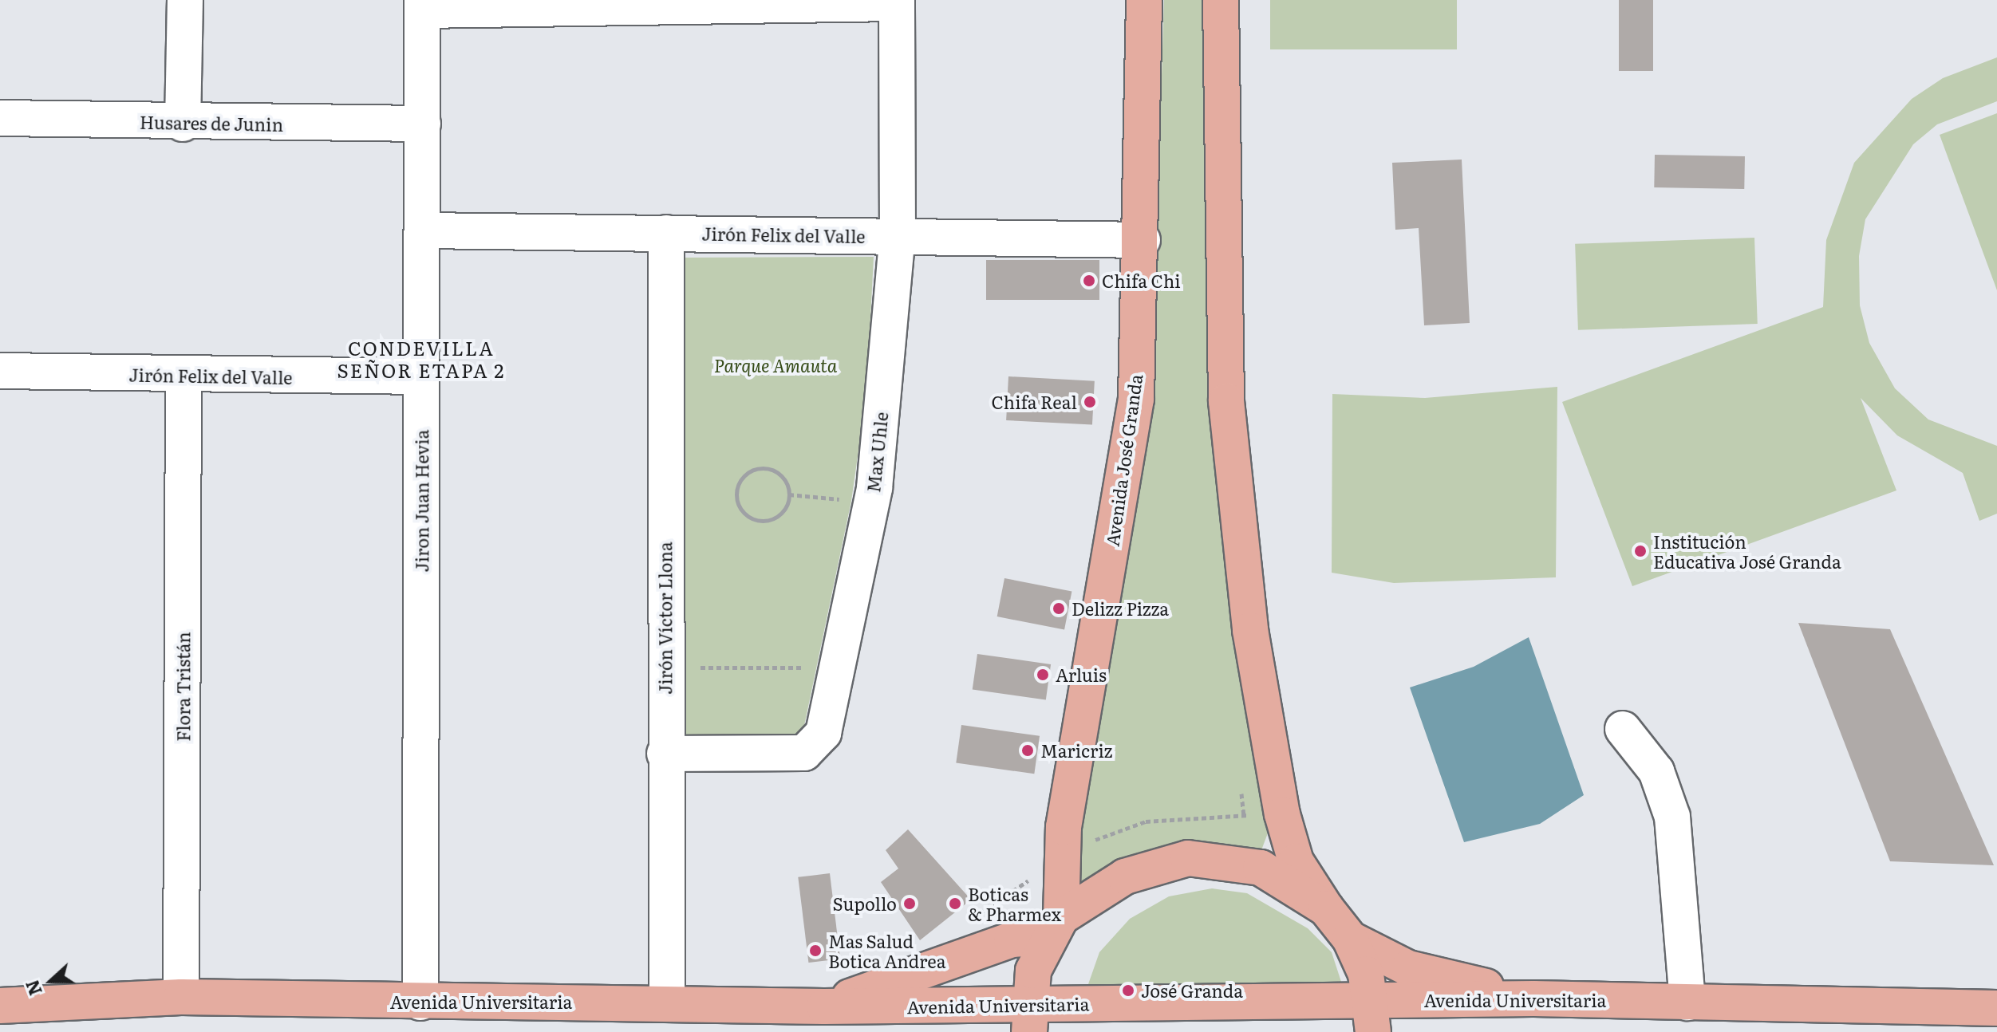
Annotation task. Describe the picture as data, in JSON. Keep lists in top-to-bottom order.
{
  "streets": {
    "main road": ["Avenida José Granda", "Avenida Universitaria"],
    "street": [
      "Husares de Junin",
      "Jirón Felix del Valle",
      "Max Uhle",
      "Jiron Juan Hevia",
      "Jirón Víctor Llona",
      "Flora Tristán"
    ]
  },
  "crossings": [
    ["Husares de Junin", "Jiron Juan Hevia"],
    ["Jirón Felix del Valle", "Max Uhle"],
    ["Jirón Felix del Valle", "Avenida José Granda"],
    ["Jirón Felix del Valle", "Jiron Juan Hevia"],
    ["Jirón Felix del Valle", "Jirón Víctor Llona"],
    ["Jirón Felix del Valle", "Flora Tristán"],
    ["Max Uhle", "Jirón Víctor Llona"],
    ["Jiron Juan Hevia", "Avenida Universitaria"],
    ["Jirón Víctor Llona", "Avenida Universitaria"],
    ["Flora Tristán", "Avenida Universitaria"]
  ],
  "districts": ["CONDEVILLA SEÑOR ETAPA 2"],
  "parks": ["Parque Amauta"],
  "places": [
    "Chifa Chi",
    "Chifa Real",
    "Institución Educativa José Granda",
    "Delizz Pizza",
    "Arluis",
    "Maricriz",
    "Supollo",
    "Boticas & Pharmex",
    "Mas Salud Botica Andrea",
    "José Granda"
  ],
  "north": "left"
}
